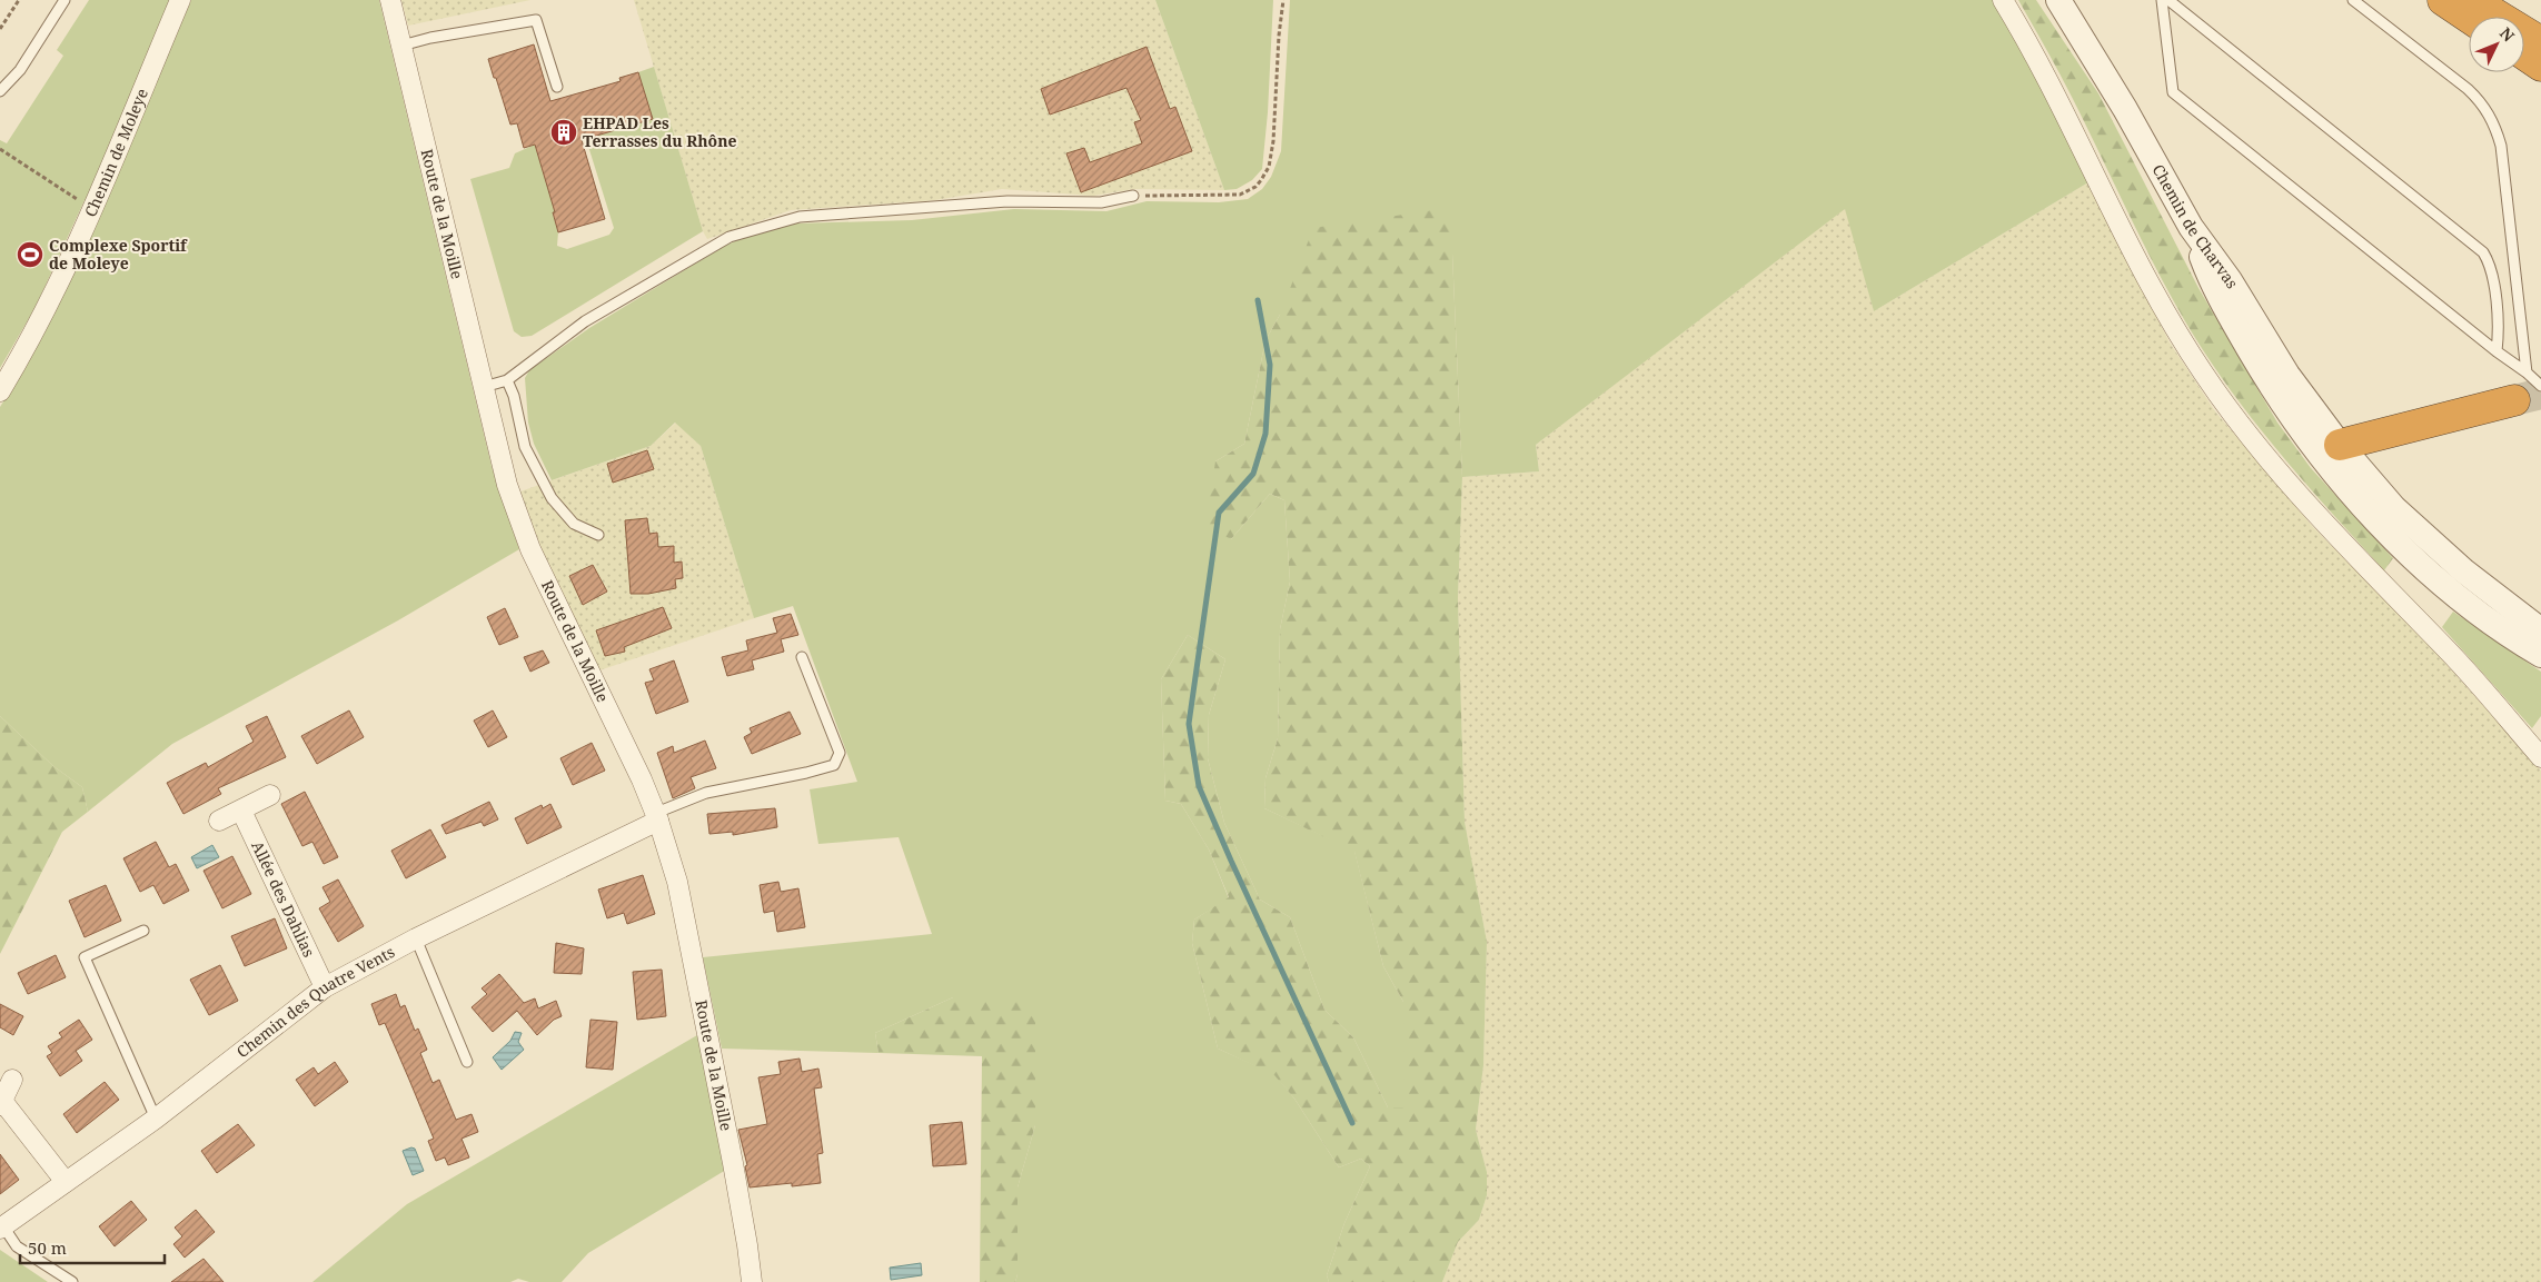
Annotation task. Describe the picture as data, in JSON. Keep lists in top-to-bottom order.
{
  "streets": {
    "street": [
      "Chemin de Moleye",
      "Route de la Moille",
      "Chemin de Charvas",
      "Allée des Dahlias",
      "Chemin des Quatre Vents"
    ]
  },
  "crossings": [
    ["Route de la Moille", "Chemin des Quatre Vents"],
    ["Allée des Dahlias", "Chemin des Quatre Vents"]
  ],
  "places": {
    "building": ["EHPAD Les Terrasses du Rhône"],
    "sports": ["Complexe Sportif de Moleye"]
  },
  "scale_bar": "50 m",
  "north": "top right"
}
